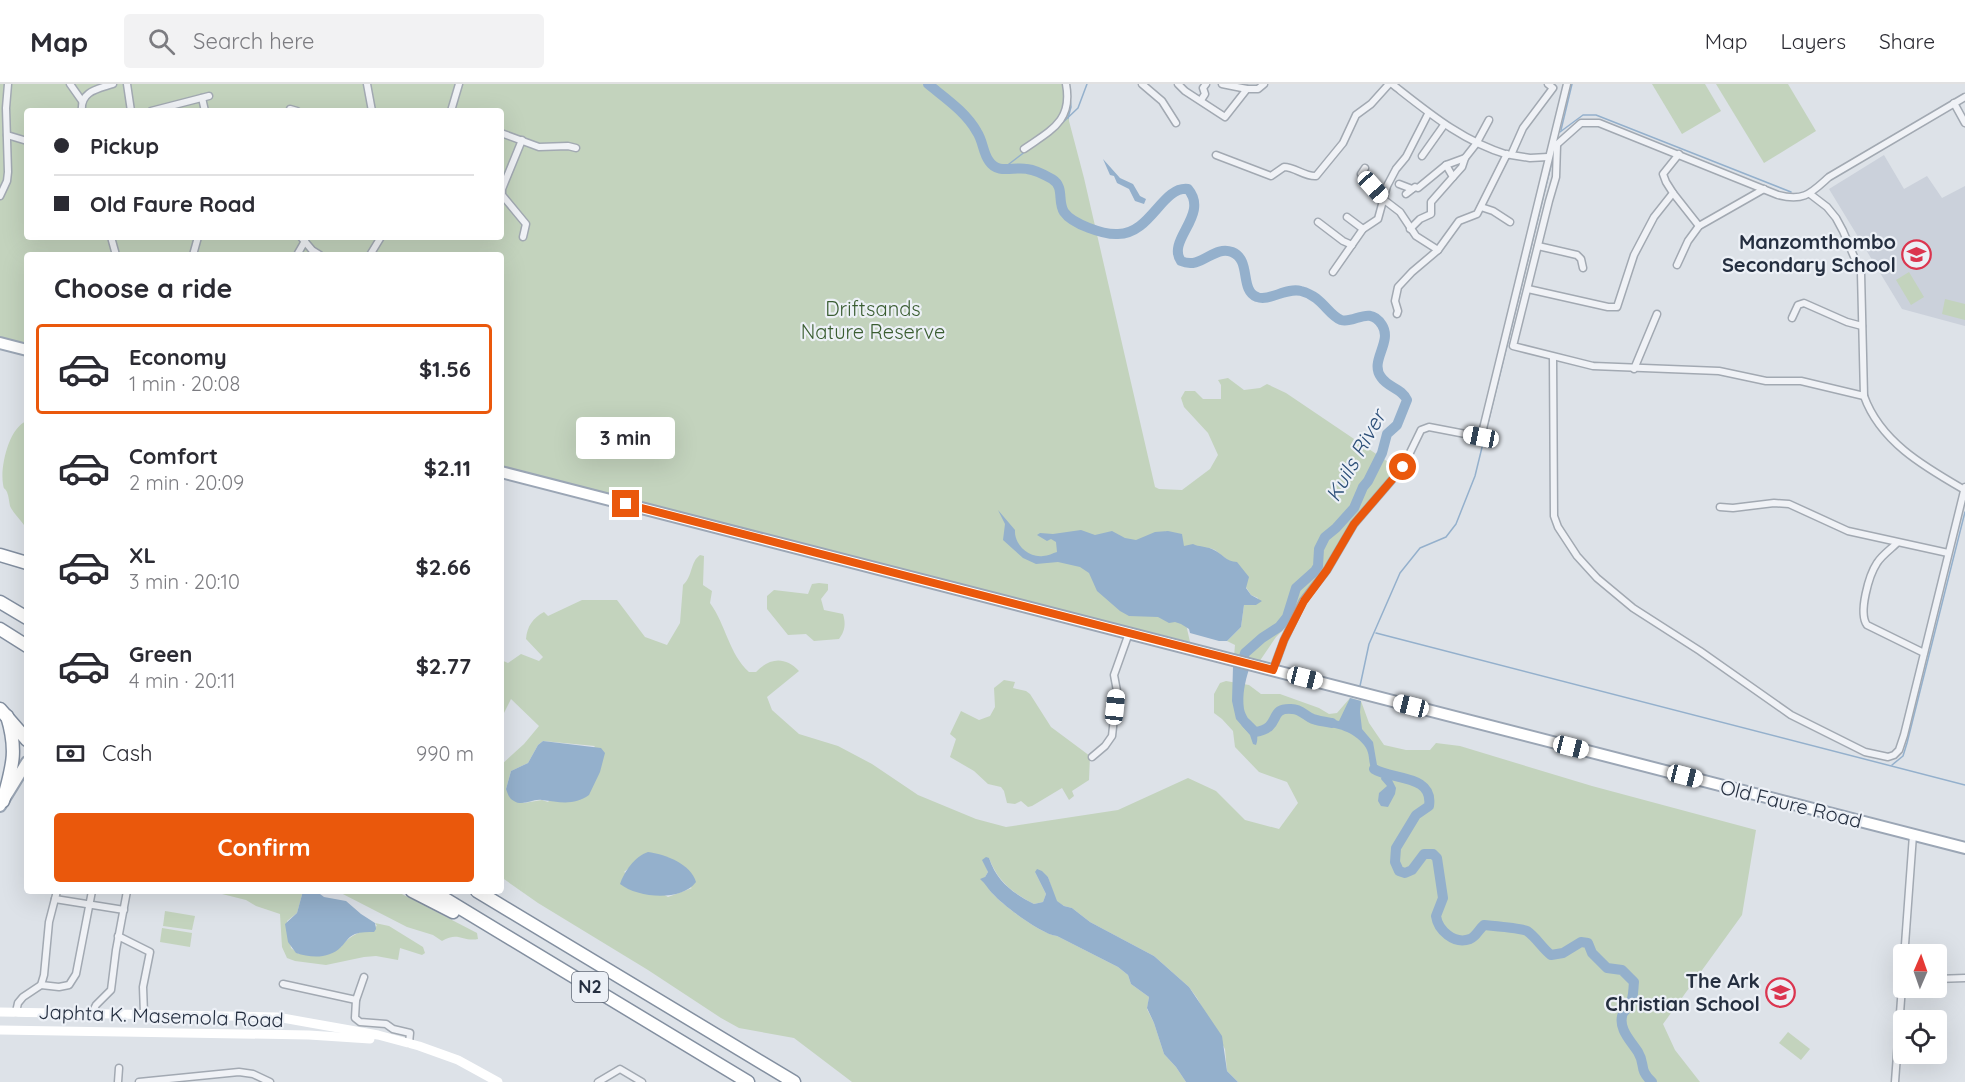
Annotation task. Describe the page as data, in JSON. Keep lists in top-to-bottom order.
{
  "streets": {
    "highway": ["N2"],
    "main road": ["Old Faure Road", "Japhta K. Masemola Road"]
  },
  "water": ["Kuils River"],
  "parks": ["Driftsands Nature Reserve"],
  "places": {
    "school or university": ["Manzomthombo Secondary School", "The Ark Christian School"]
  },
  "north": "top",
  "page": {
    "header": "Map",
    "search": "Search here",
    "nav": ["Map", "Layers", "Share"],
    "banner": ["Pickup", "Old Faure Road"],
    "heading": "Choose a ride",
    "list": [
      {
        "name": "Economy",
        "note": "1 min · 20:08",
        "value": "$1.56"
      },
      {
        "name": "Comfort",
        "note": "2 min · 20:09",
        "value": "$2.11"
      },
      {
        "name": "XL",
        "note": "3 min · 20:10",
        "value": "$2.66"
      },
      {
        "name": "Green",
        "note": "4 min · 20:11",
        "value": "$2.77"
      }
    ],
    "bubble": "3 min",
    "pay": ["Cash", "990 m"],
    "buttons": "Confirm"
  }
}
